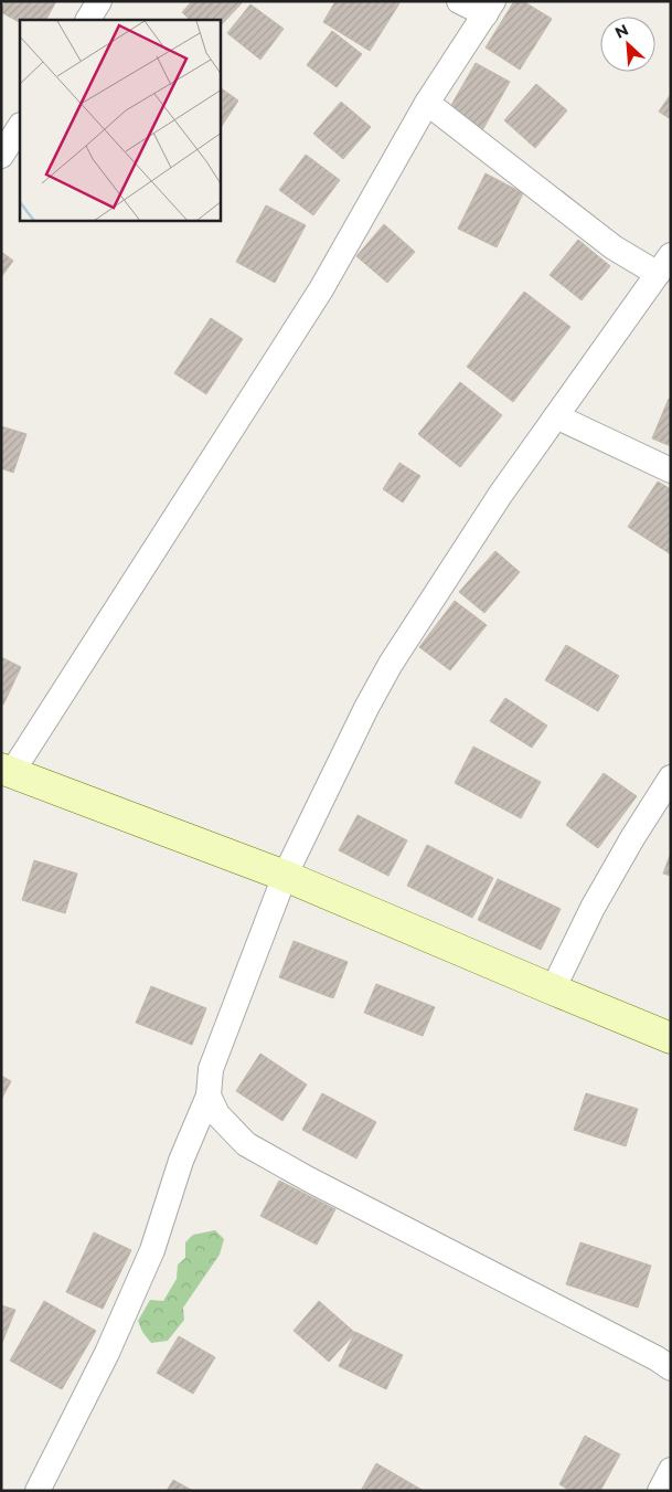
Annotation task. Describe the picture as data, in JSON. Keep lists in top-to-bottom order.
{
  "north": "top left"
}
